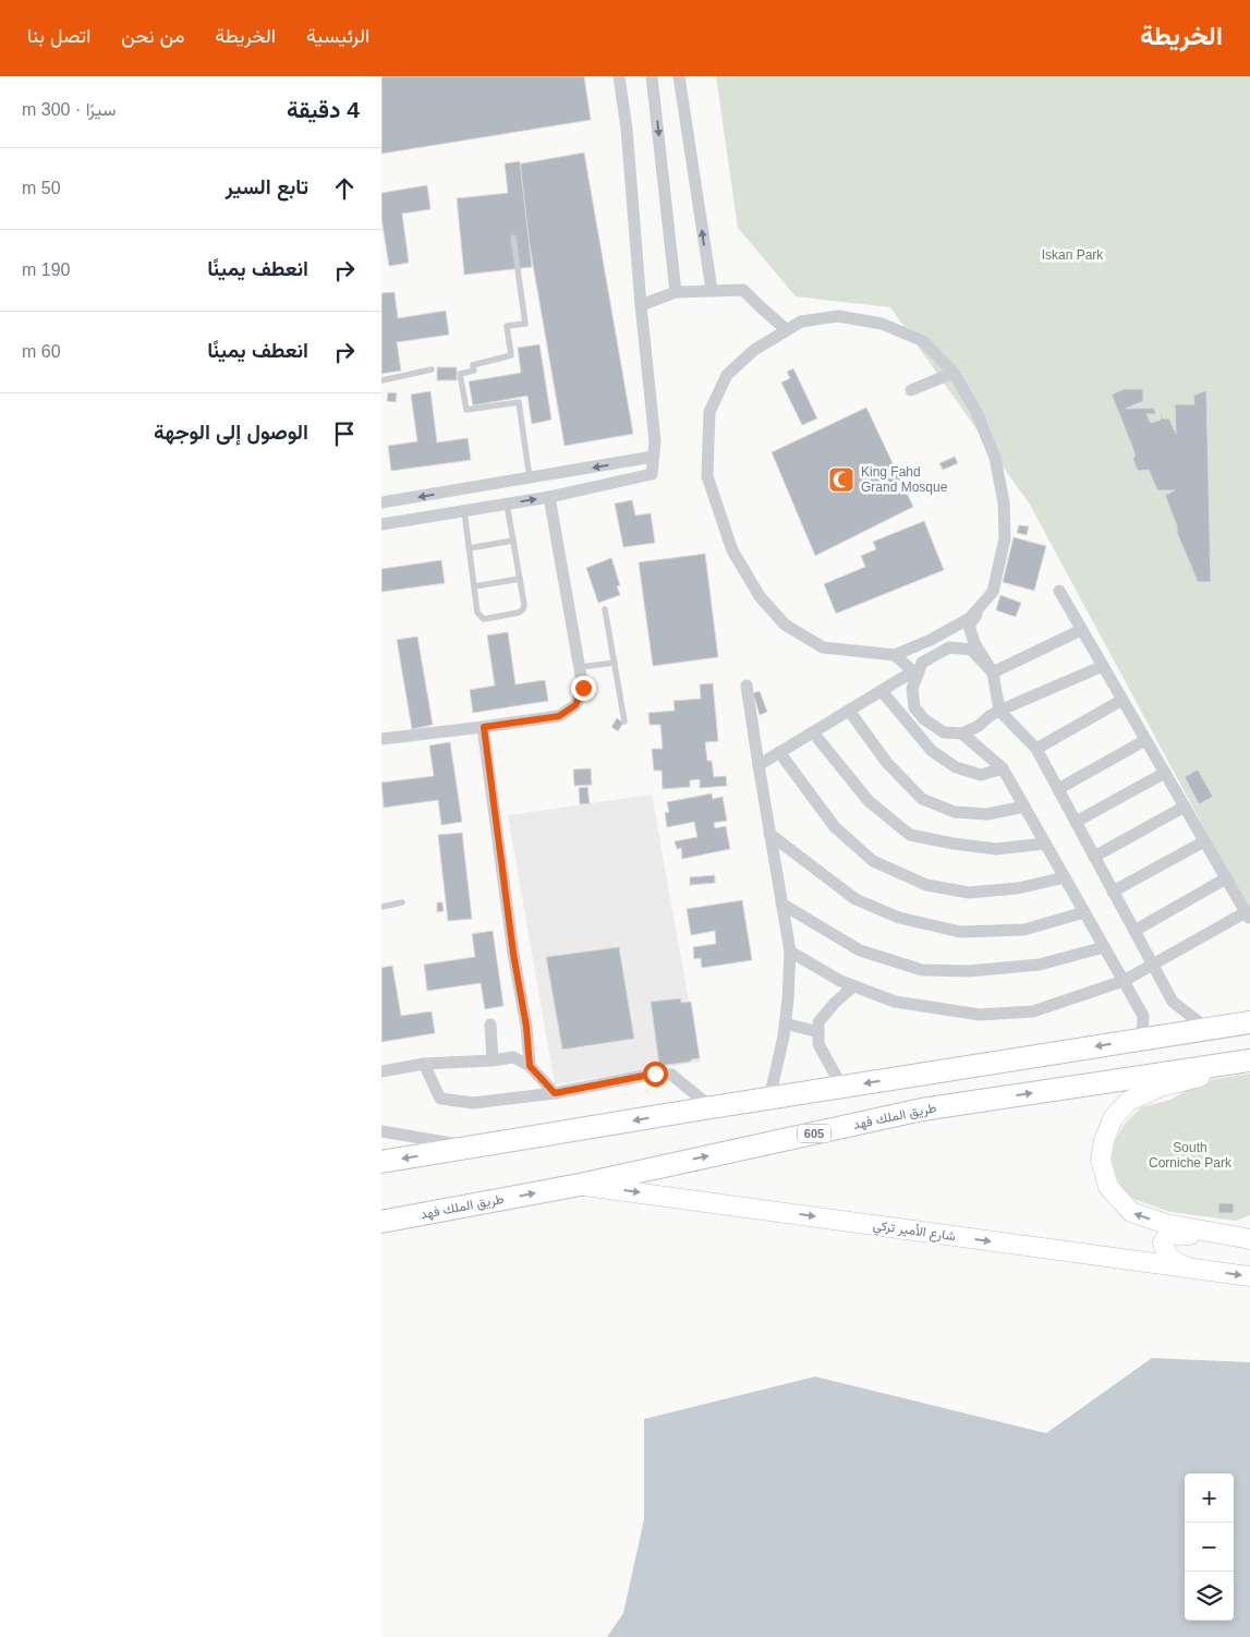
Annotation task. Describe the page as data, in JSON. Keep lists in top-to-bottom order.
{
  "streets": {
    "highway": ["طريق الملك فهد", "605"],
    "main road": ["شارع الأمير تركي"]
  },
  "crossings": [
    ["طريق الملك فهد", "شارع الأمير تركي"]
  ],
  "one_way": ["شارع الأمير تركي"],
  "parks": ["Iskan Park", "South Corniche Park"],
  "places": {
    "mosque": ["King Fahd Grand Mosque"]
  },
  "page": {
    "header": "الخريطة",
    "nav": [
      "الرئيسية",
      "الخريطة",
      "من نحن",
      "اتصل بنا"
    ],
    "heading": ["4 دقيقة", "سيرًا · 300 m"],
    "list": [
      ["تابع السير", "50 m"],
      ["انعطف يمينًا", "190 m"],
      ["انعطف يمينًا", "60 m"],
      "الوصول إلى الوجهة"
    ],
    "map_buttons": ["+", "−"]
  }
}
